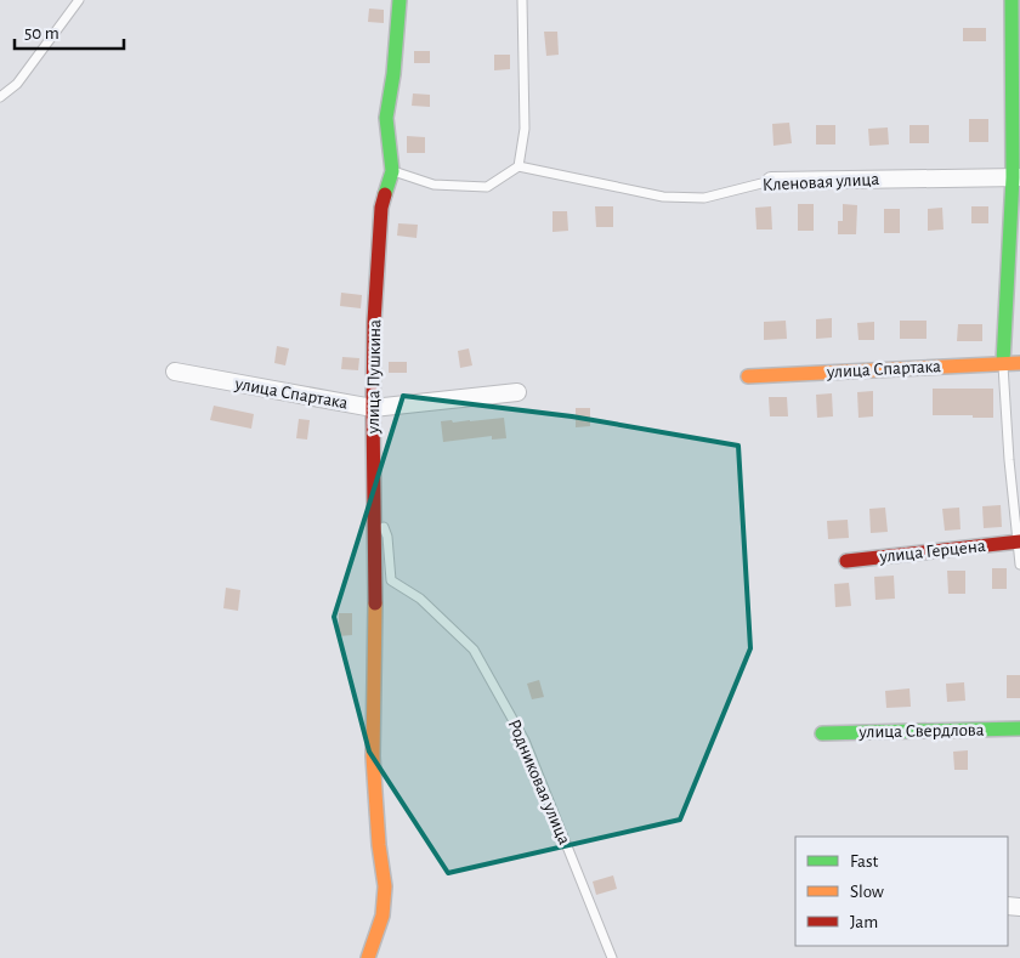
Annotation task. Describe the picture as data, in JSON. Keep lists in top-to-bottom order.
{
  "streets": {
    "street": [
      "Кленовая улица",
      "улица Спартака",
      "улица Пушкина",
      "улица Герцена",
      "улица Свердлова"
    ],
    "lane": ["Родниковая улица"]
  },
  "crossings": [
    ["улица Спартака", "улица Пушкина"],
    ["улица Пушкина", "Родниковая улица"]
  ],
  "legend": ["Fast", "Slow", "Jam"],
  "scale_bar": "50 m"
}
